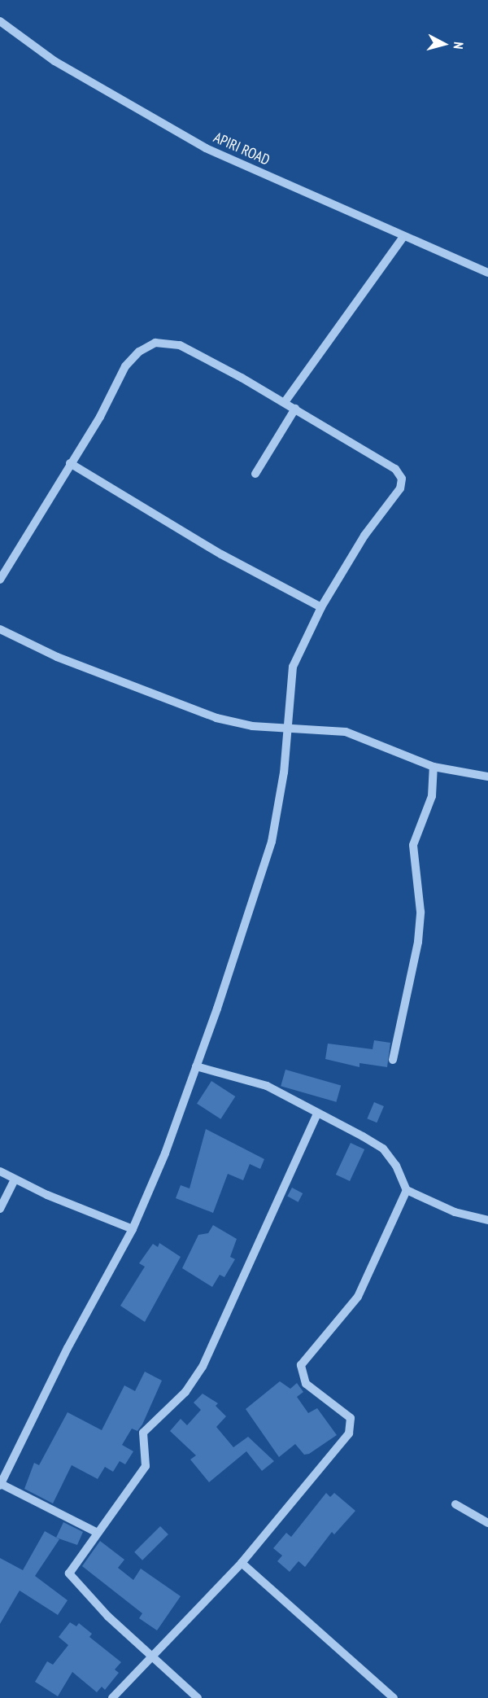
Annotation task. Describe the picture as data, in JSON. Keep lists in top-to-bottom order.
{
  "streets": {
    "street": ["APIRI ROAD"]
  },
  "north": "right"
}
